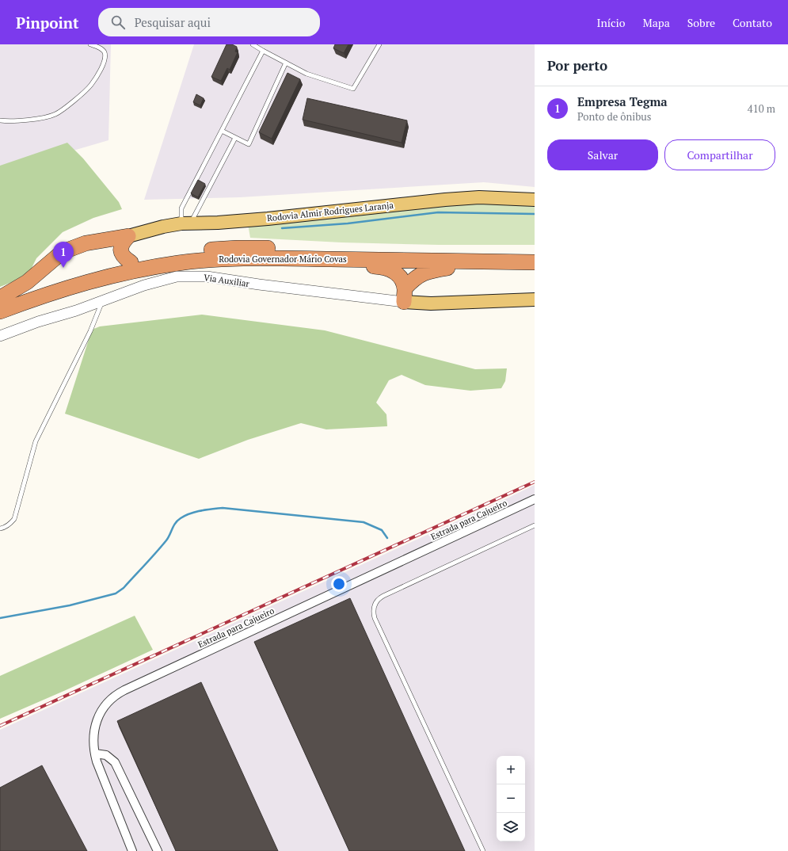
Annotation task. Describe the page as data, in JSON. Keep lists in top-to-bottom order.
{
  "streets": {
    "highway": ["Rodovia Governador Mário Covas"],
    "main road": ["Rodovia Almir Rodrigues Laranja"],
    "street": ["Via Auxiliar", "Estrada para Cajueiro"]
  },
  "page": {
    "header": "Pinpoint",
    "search": "Pesquisar aqui",
    "nav": [
      "Início",
      "Mapa",
      "Sobre",
      "Contato"
    ],
    "heading": "Por perto",
    "list": [
      {
        "mark": "1",
        "name": "Empresa Tegma",
        "note": "Ponto de ônibus",
        "value": "410 m"
      }
    ],
    "buttons": ["Salvar", "Compartilhar"],
    "pins": "1",
    "map_buttons": ["+", "−"]
  }
}
